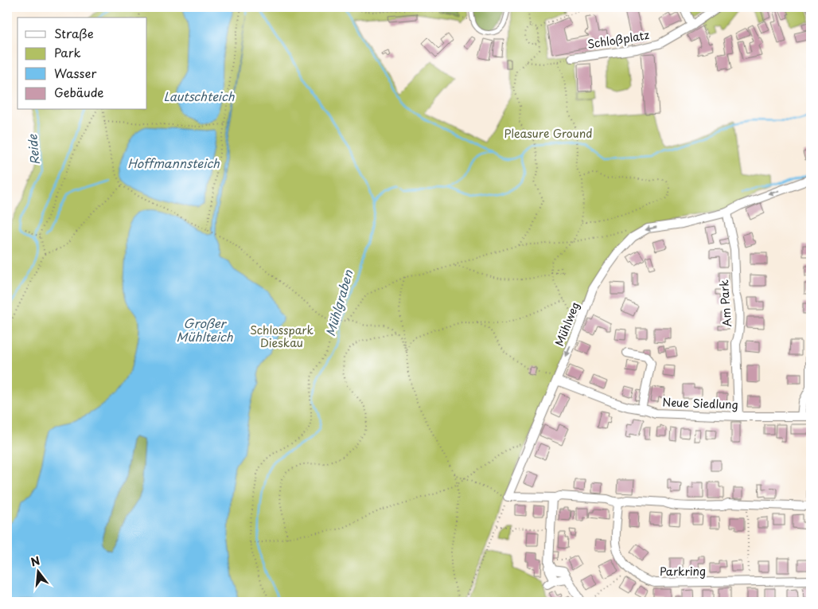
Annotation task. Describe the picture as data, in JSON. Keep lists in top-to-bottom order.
{
  "streets": {
    "street": [
      "Schloßplatz",
      "Am Park",
      "Mühlweg",
      "Neue Siedlung",
      "Parkring"
    ]
  },
  "crossings": [
    ["Am Park", "Mühlweg"],
    ["Am Park", "Neue Siedlung"],
    ["Mühlweg", "Neue Siedlung"]
  ],
  "one_way": ["Mühlweg"],
  "water": [
    "Lautschteich",
    "Reide",
    "Hoffmannsteich",
    "Mühlgraben",
    "Großer Mühlteich"
  ],
  "parks": ["Pleasure Ground", "Schlosspark Dieskau"],
  "legend": [
    "Straße",
    "Park",
    "Wasser",
    "Gebäude"
  ],
  "north": "top"
}
